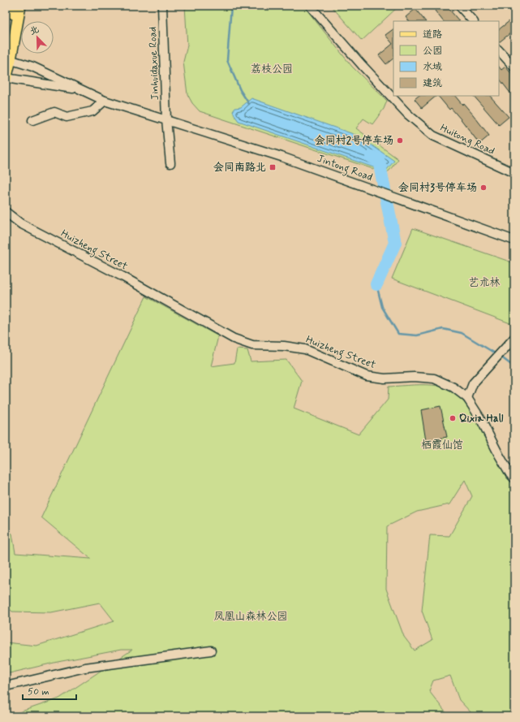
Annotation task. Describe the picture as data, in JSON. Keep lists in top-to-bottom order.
{
  "streets": {
    "street": [
      "Jinhuidaxue Road",
      "Huitong Road",
      "Jintong Road",
      "Huizheng Street"
    ]
  },
  "crossings": [
    ["Jinhuidaxue Road", "Jintong Road"]
  ],
  "parks": [
    "荔枝公园",
    "艺术林",
    "栖霞仙馆",
    "凤凰山森林公园"
  ],
  "places": {
    "other": ["会同村2号停车场", "会同村3号停车场", "Qixia Hall"],
    "transit": ["会同南路北"]
  },
  "legend": [
    "道路",
    "公园",
    "水域",
    "建筑"
  ],
  "scale_bar": "50 m",
  "north": "top left"
}
